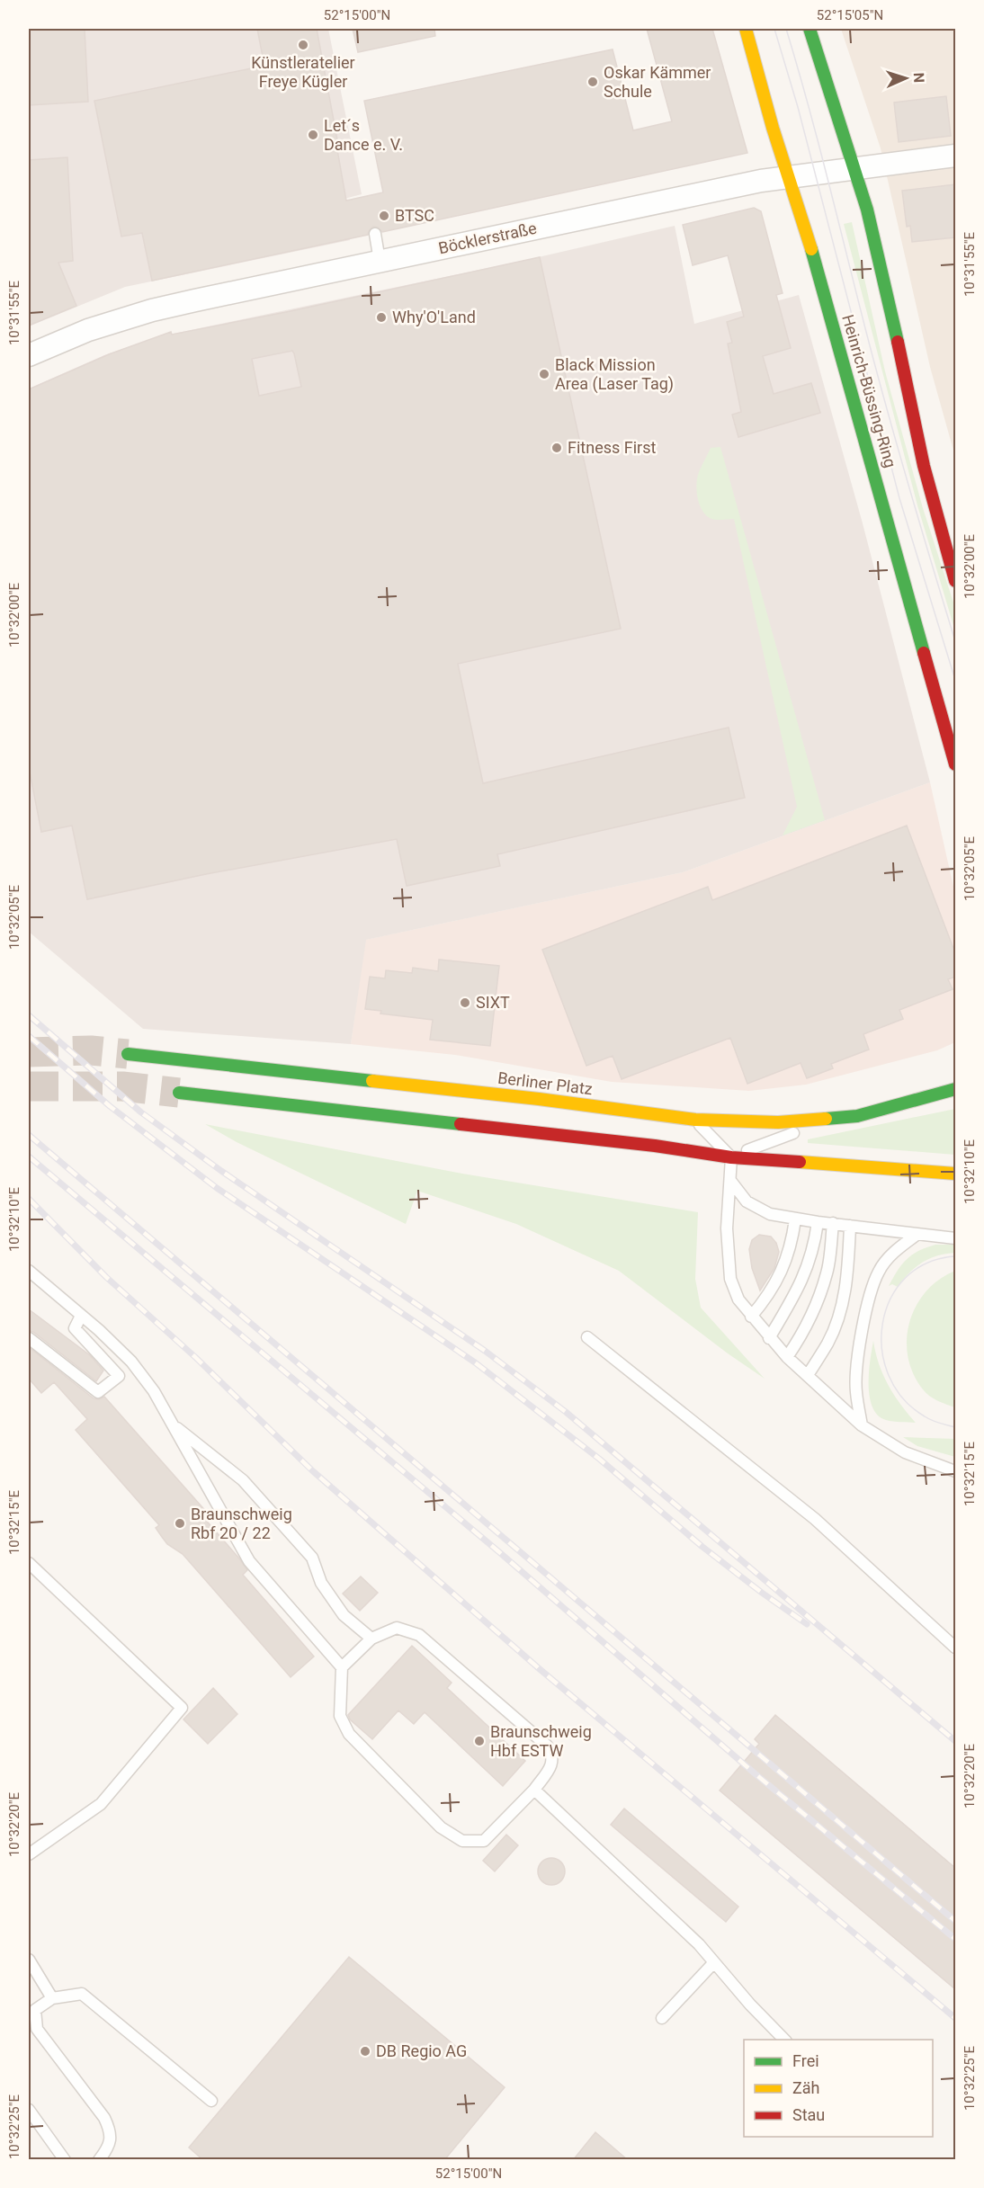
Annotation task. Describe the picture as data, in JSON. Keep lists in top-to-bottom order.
{
  "streets": {
    "main road": ["Heinrich-Büssing-Ring", "Berliner Platz"],
    "street": ["Böcklerstraße"]
  },
  "crossings": [
    ["Böcklerstraße", "Heinrich-Büssing-Ring"]
  ],
  "places": [
    "Künstleratelier Freye Kügler",
    "Oskar Kämmer Schule",
    "Let´s Dance e. V.",
    "BTSC",
    "Why'O'Land",
    "Black Mission Area (Laser Tag)",
    "Fitness First",
    "SIXT",
    "Braunschweig Rbf 20 / 22",
    "Braunschweig Hbf ESTW",
    "DB Regio AG"
  ],
  "legend": ["Frei", "Zäh", "Stau"],
  "north": "right",
  "coordinates": [
    "52°15'00\"N",
    "52°15'05\"N",
    "10°31'55\"E",
    "10°32'00\"E",
    "10°32'05\"E",
    "10°32'10\"E",
    "10°32'15\"E",
    "10°32'20\"E",
    "10°32'25\"E"
  ]
}
